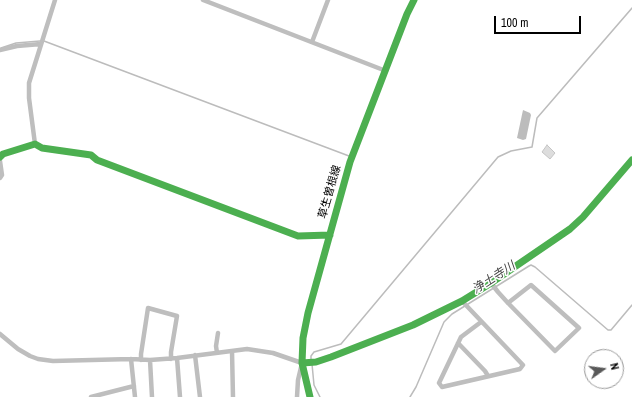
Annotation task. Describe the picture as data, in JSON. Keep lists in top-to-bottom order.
{
  "streets": {
    "street": ["草生曽根線"]
  },
  "water": ["浄土寺川"],
  "scale_bar": "100 m",
  "north": "right"
}
